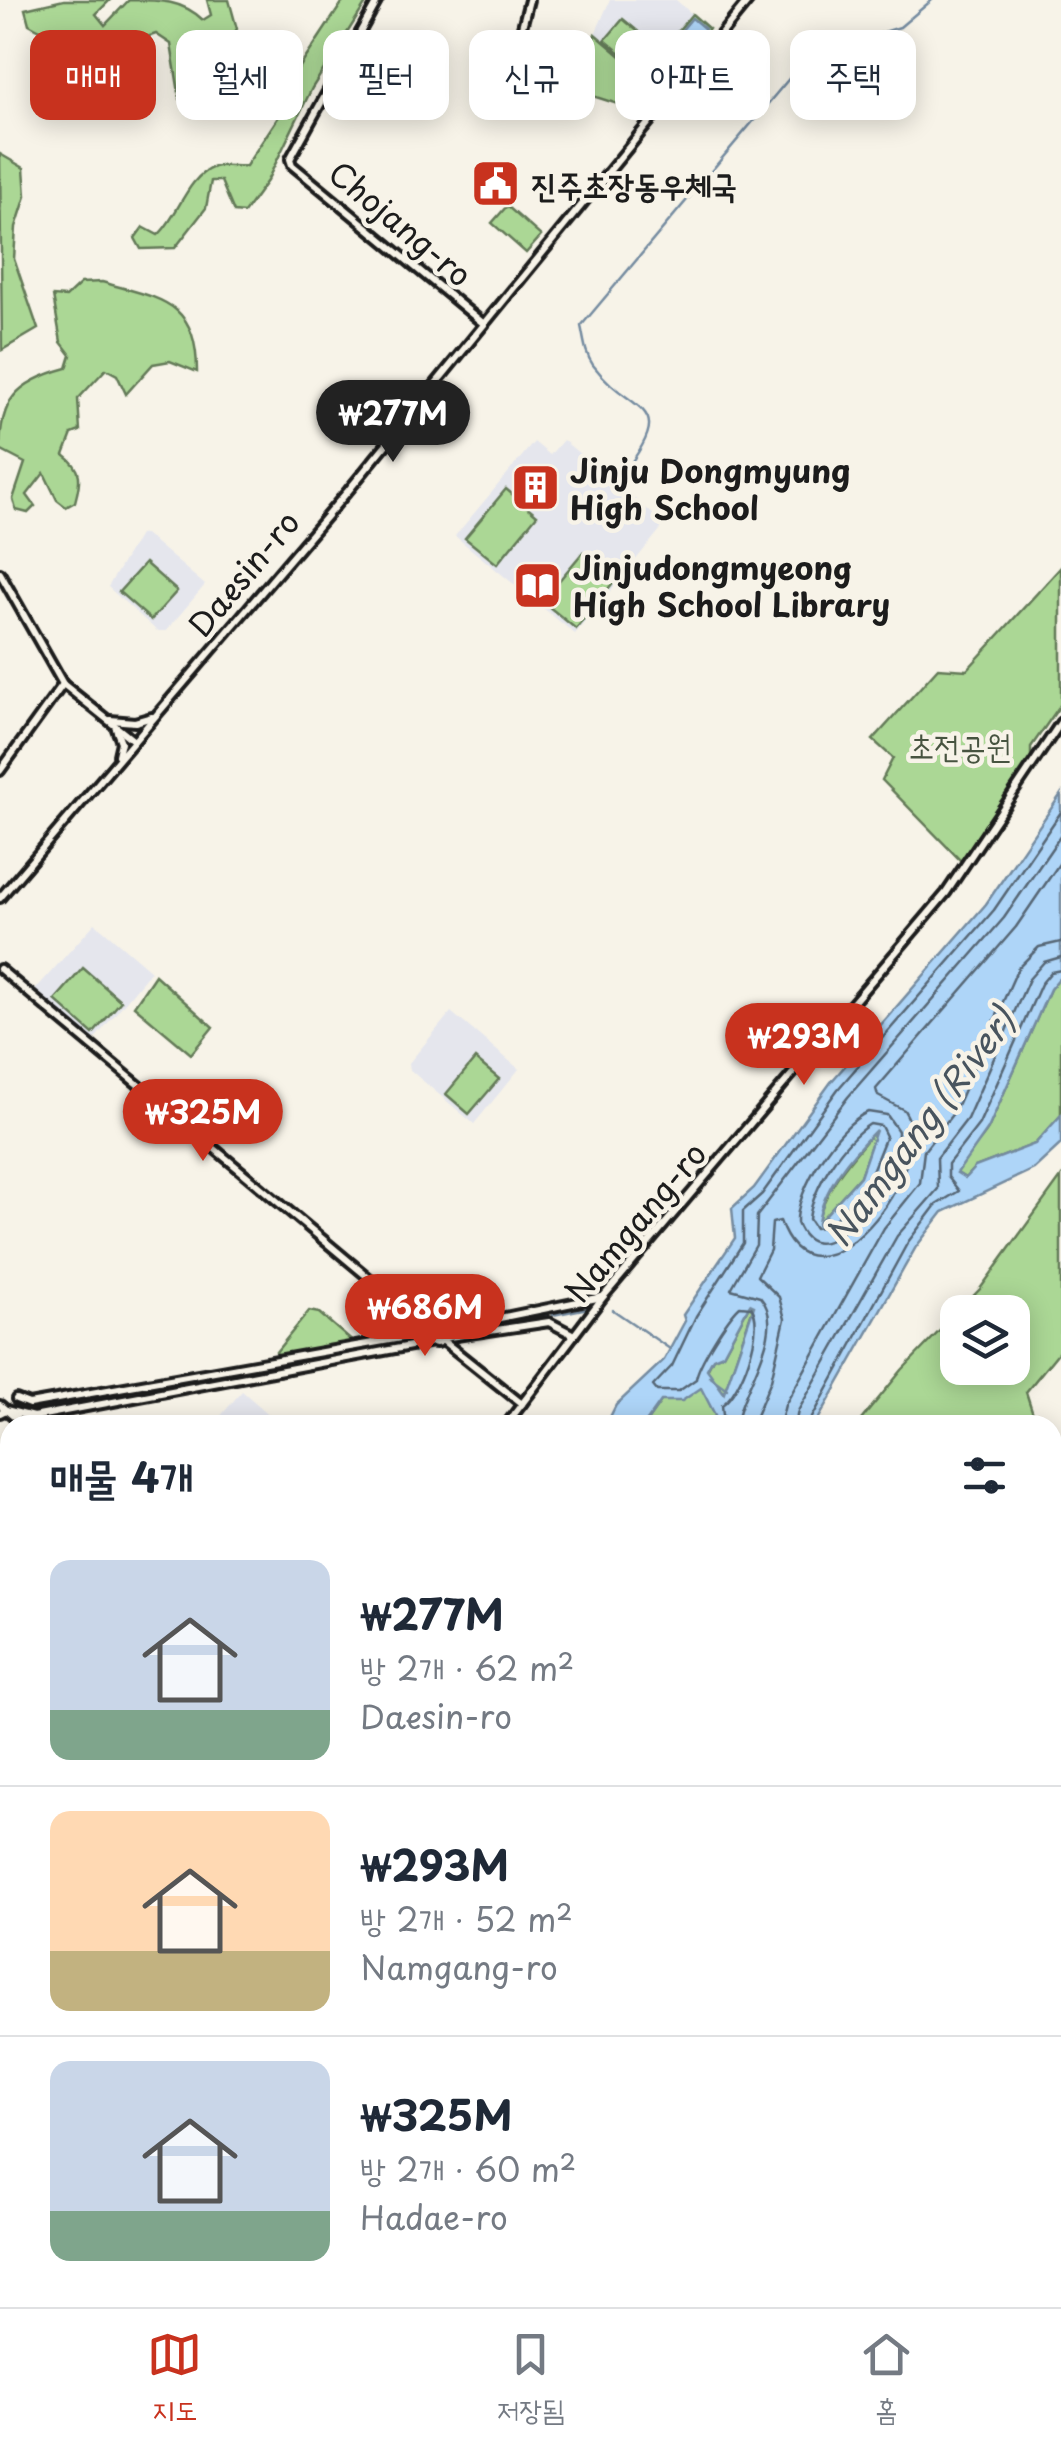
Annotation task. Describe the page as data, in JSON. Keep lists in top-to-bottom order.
{
  "streets": {
    "street": ["Chojang-ro", "Daesin-ro", "Namgang-ro"]
  },
  "crossings": [
    ["Chojang-ro", "Daesin-ro"]
  ],
  "water": ["Namgang (River)"],
  "parks": ["초전공원"],
  "places": {
    "public building": ["진주초장동우체국"],
    "building": ["Jinju Dongmyung High School"],
    "library": ["Jinjudongmyeong High School Library"]
  },
  "page": {
    "chip": [
      "매매",
      "월세",
      "필터",
      "신규",
      "아파트",
      "주택"
    ],
    "price": [
      "₩277M",
      "₩293M",
      "₩325M",
      "₩686M"
    ],
    "heading": "매물 4개",
    "list": [
      {
        "name": "₩277M",
        "note": "방 2개 · 62 m² · Daesin-ro"
      },
      {
        "name": "₩293M",
        "note": "방 2개 · 52 m² · Namgang-ro"
      },
      {
        "name": "₩325M",
        "note": "방 2개 · 60 m² · Hadae-ro"
      }
    ],
    "tabs": ["지도", "저장됨", "홈"]
  }
}
